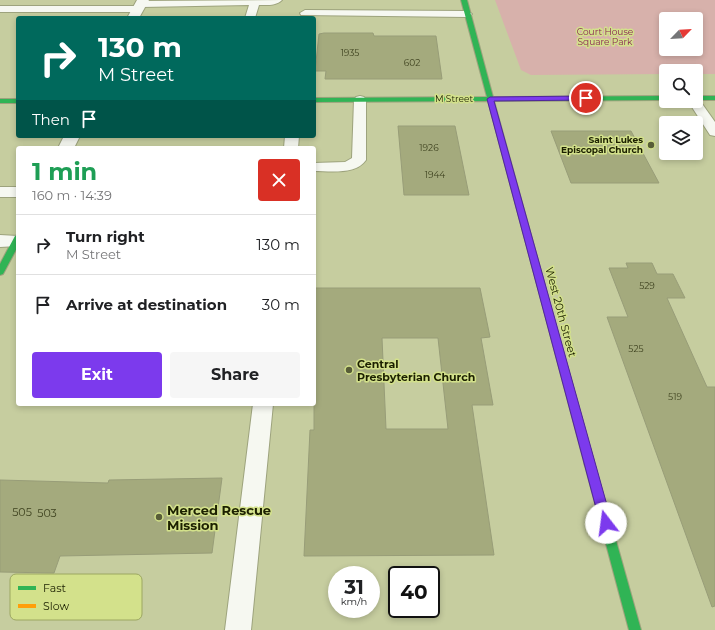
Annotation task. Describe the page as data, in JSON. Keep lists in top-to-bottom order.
{
  "streets": {
    "street": ["M Street", "West 20th Street"]
  },
  "crossings": [
    ["M Street", "West 20th Street"]
  ],
  "parks": ["Court House Square Park"],
  "places": ["Saint Lukes Episcopal Church", "Central Presbyterian Church", "Merced Rescue Mission"],
  "house_numbers": [
    "1935",
    "602",
    "1926",
    "1944",
    "529",
    "525",
    "519",
    "505",
    "503"
  ],
  "legend": ["Fast", "Slow"],
  "north": "top right",
  "page": {
    "turn": ["130 m", "M Street"],
    "then": "Then",
    "heading": ["1 min", "160 m · 14:39"],
    "list": [
      {
        "name": "Turn right",
        "note": "M Street",
        "value": "130 m"
      },
      {
        "name": "Arrive at destination",
        "value": "30 m"
      }
    ],
    "buttons": ["Exit", "Share"],
    "speed": "31 km/h",
    "limit": "40"
  }
}
